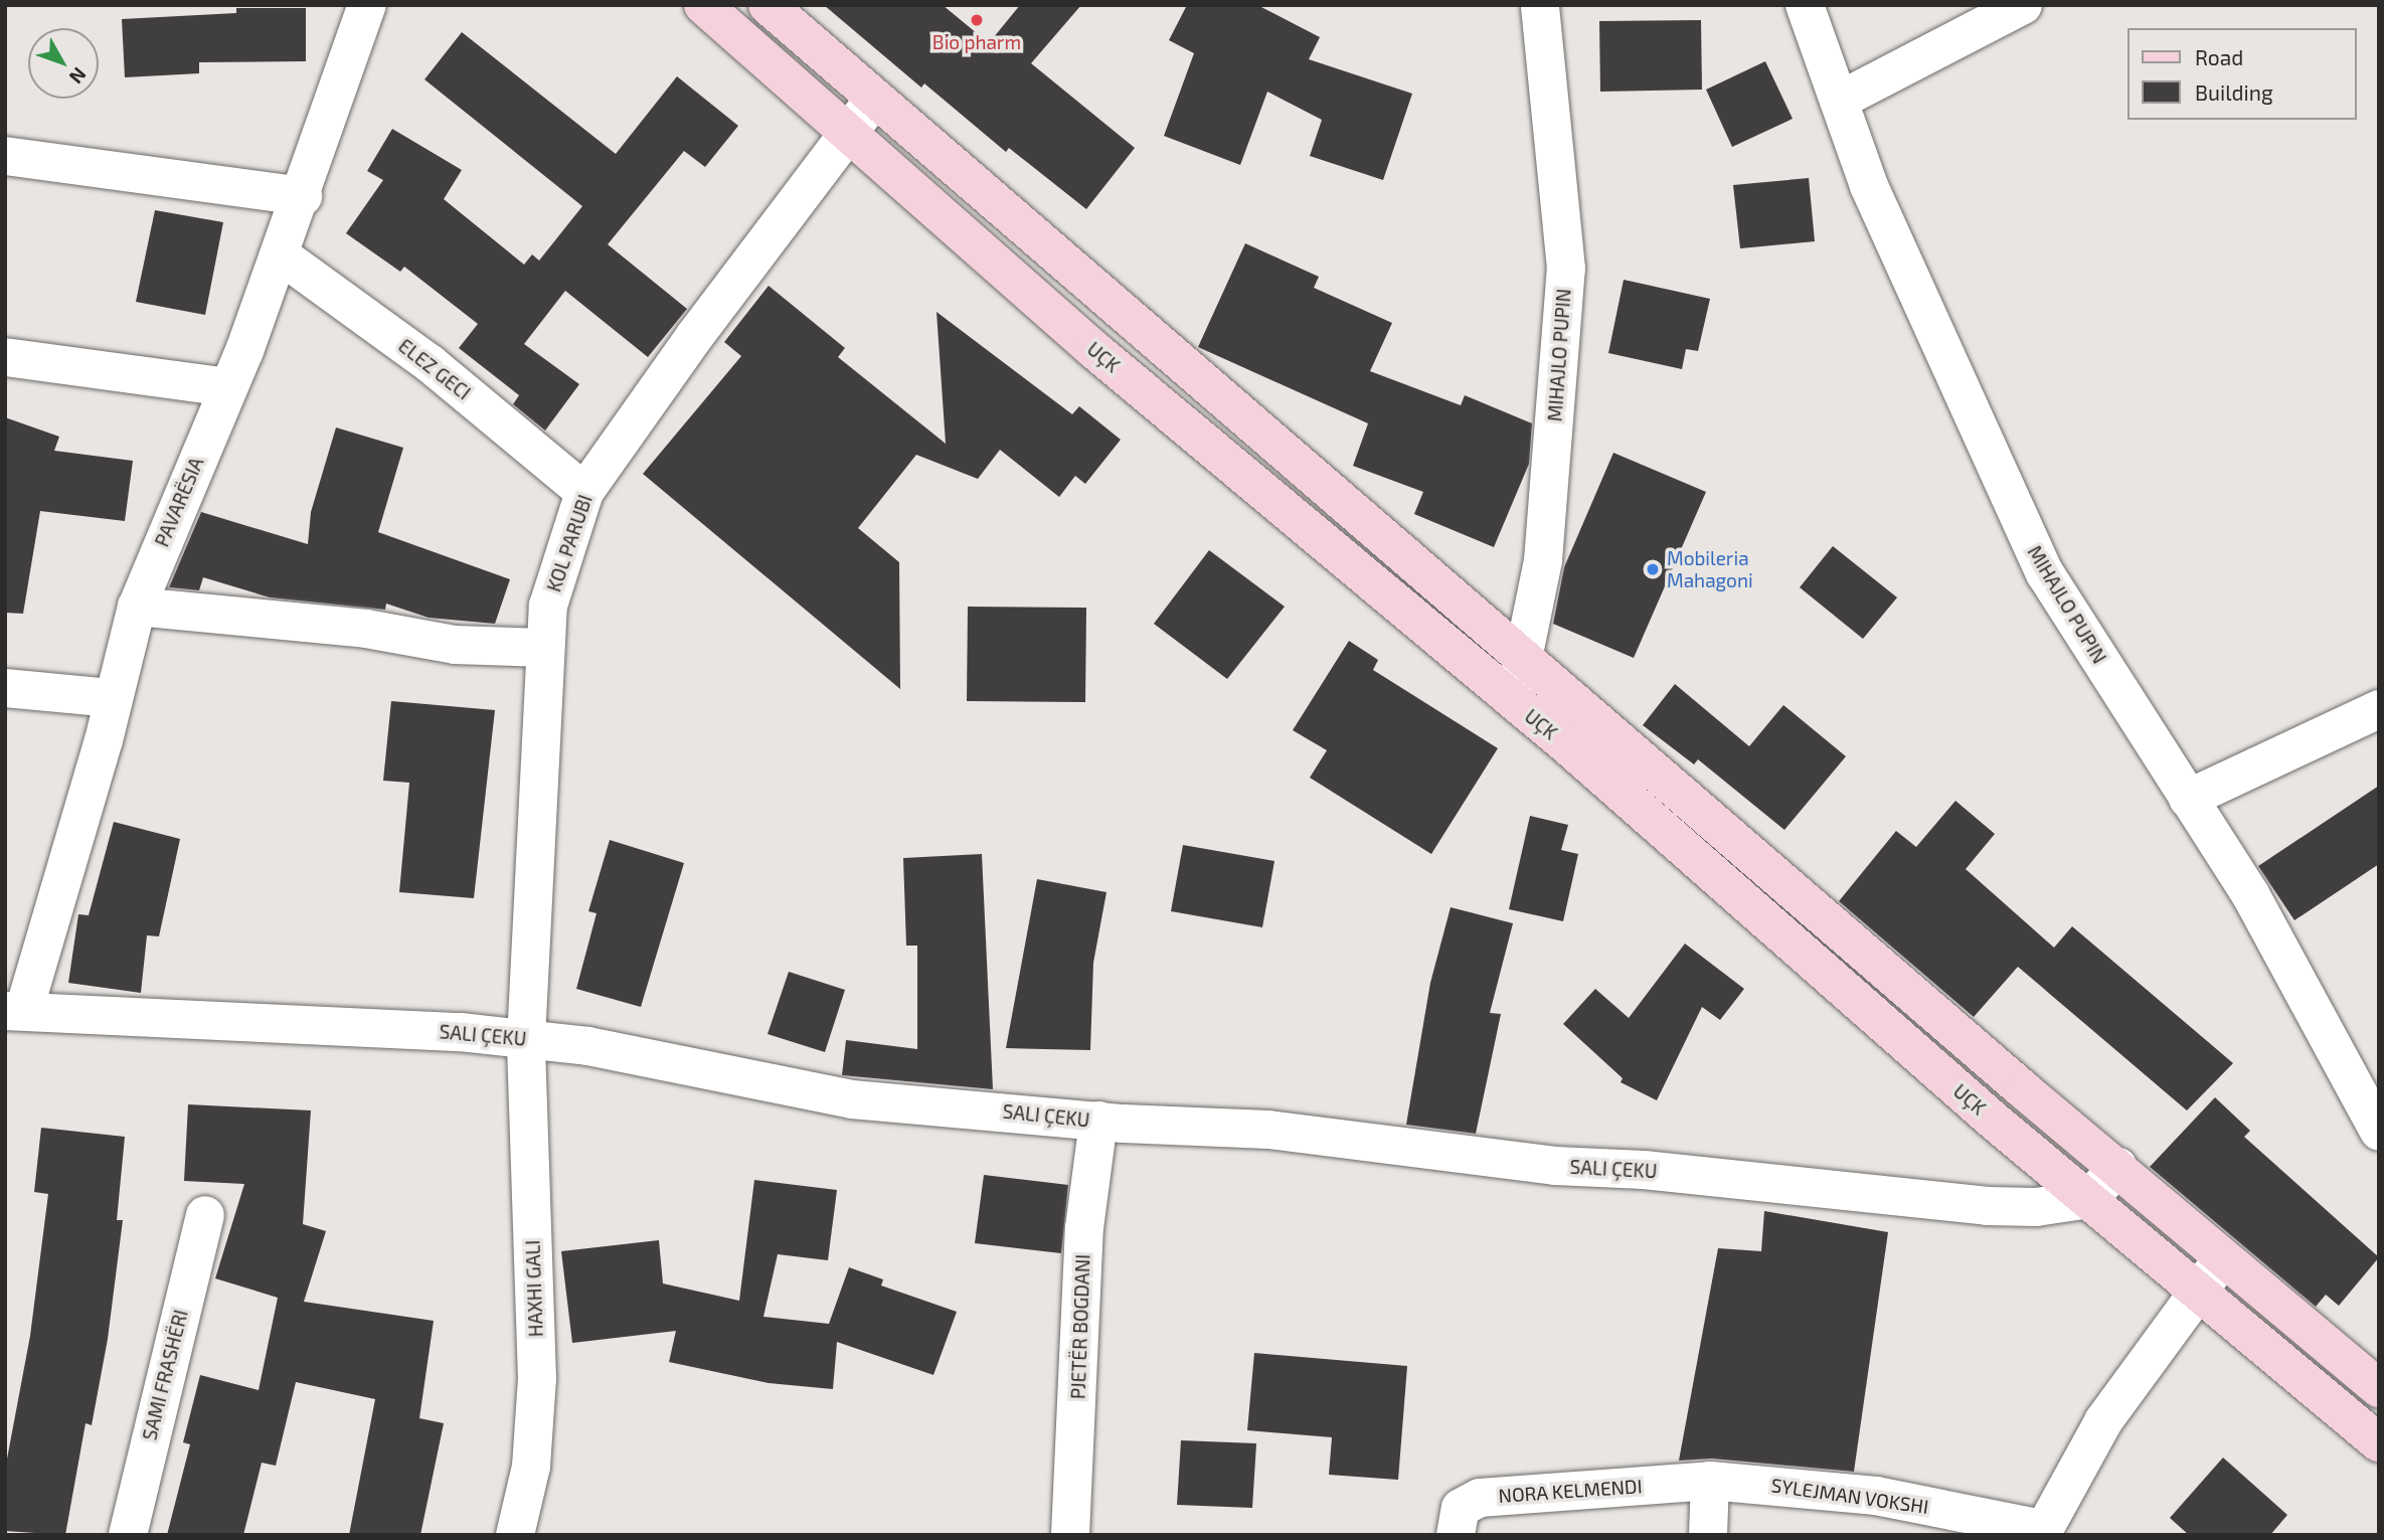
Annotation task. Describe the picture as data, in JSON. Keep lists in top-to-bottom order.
{
  "streets": {
    "main road": ["UÇK"],
    "street": [
      "MIHAJLO PUPIN",
      "ELEZ GECI",
      "PAVARËSIA",
      "KOL PARUBI",
      "SALI ÇEKU",
      "HAXHI GALI",
      "PJETËR BOGDANI",
      "SAMI FRASHËRI",
      "NORA KELMENDI",
      "SYLEJMAN VOKSHI"
    ]
  },
  "crossings": [
    ["MIHAJLO PUPIN", "UÇK"],
    ["UÇK", "KOL PARUBI"],
    ["UÇK", "SALI ÇEKU"],
    ["UÇK", "SYLEJMAN VOKSHI"],
    ["ELEZ GECI", "PAVARËSIA"],
    ["ELEZ GECI", "KOL PARUBI"],
    ["PAVARËSIA", "SALI ÇEKU"],
    ["KOL PARUBI", "SALI ÇEKU"],
    ["KOL PARUBI", "HAXHI GALI"],
    ["SALI ÇEKU", "HAXHI GALI"],
    ["SALI ÇEKU", "PJETËR BOGDANI"],
    ["NORA KELMENDI", "SYLEJMAN VOKSHI"]
  ],
  "places": ["Bio pharm", "Mobileria Mahagoni"],
  "legend": ["Road", "Building"],
  "north": "bottom right"
}
